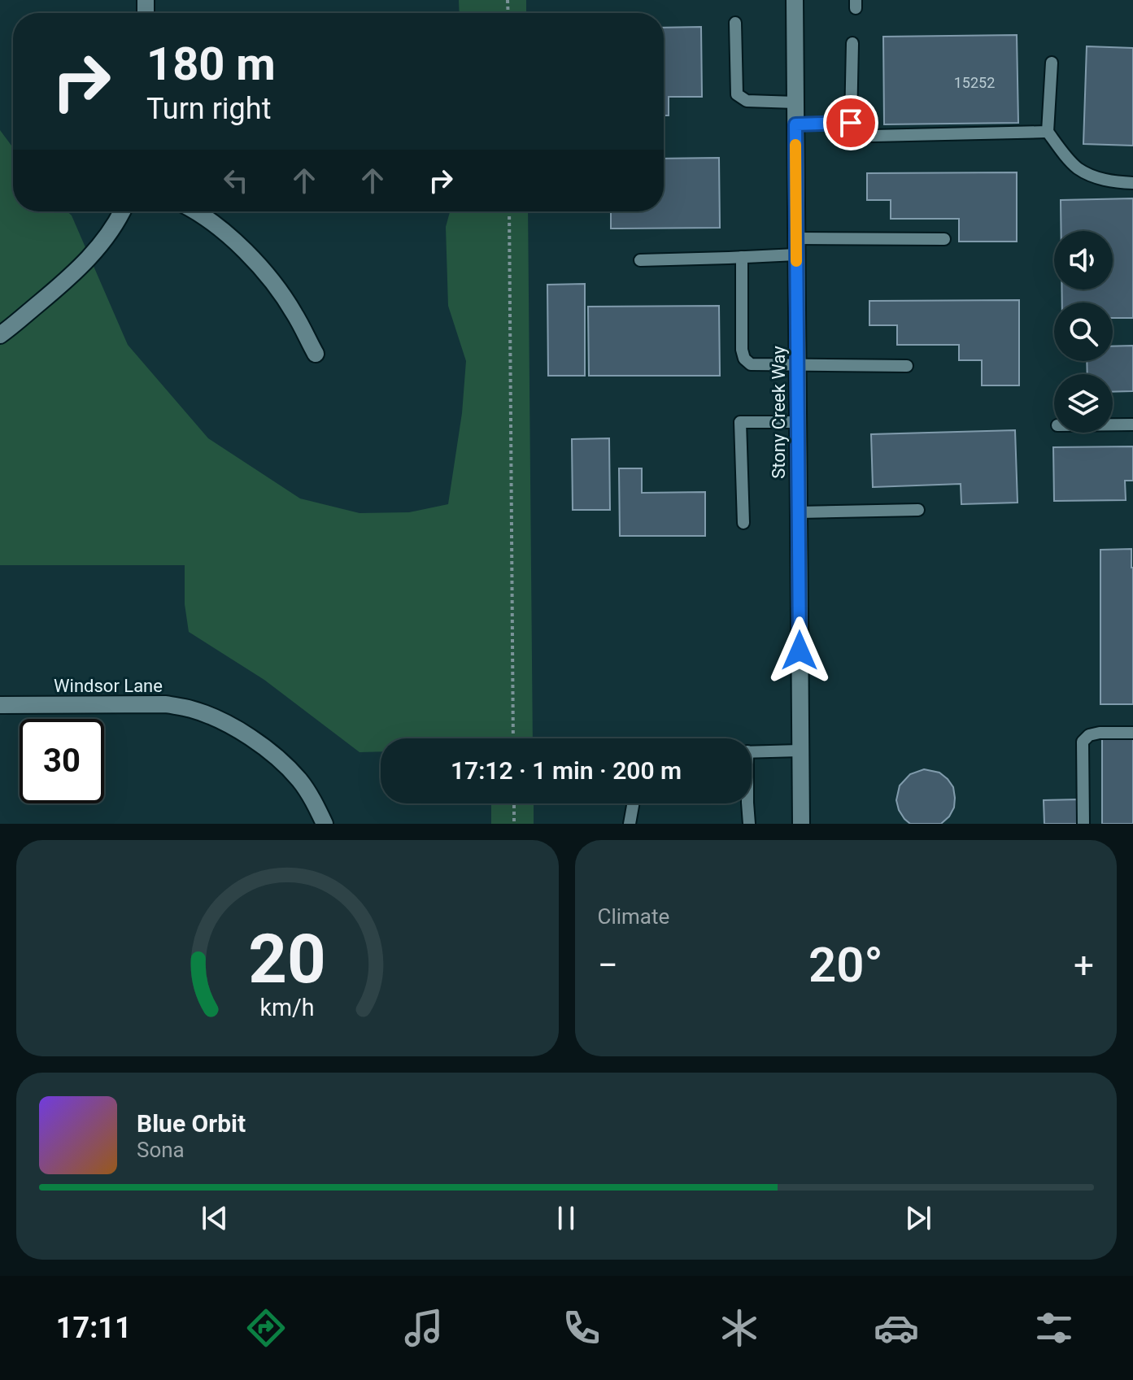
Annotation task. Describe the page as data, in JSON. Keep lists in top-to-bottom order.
{
  "streets": {
    "street": ["Stony Creek Way", "Windsor Lane"]
  },
  "house_numbers": ["15252"],
  "page": {
    "turn": ["180 m", "Turn right"],
    "limit": "30",
    "trip": "17:12 · 1 min · 200 m",
    "tile": "Climate",
    "heat": ["−", "20°", "+"],
    "song": ["Blue Orbit", "Sona"],
    "tabs": "17:11",
    "gauge": ["20", "km/h"]
  }
}
